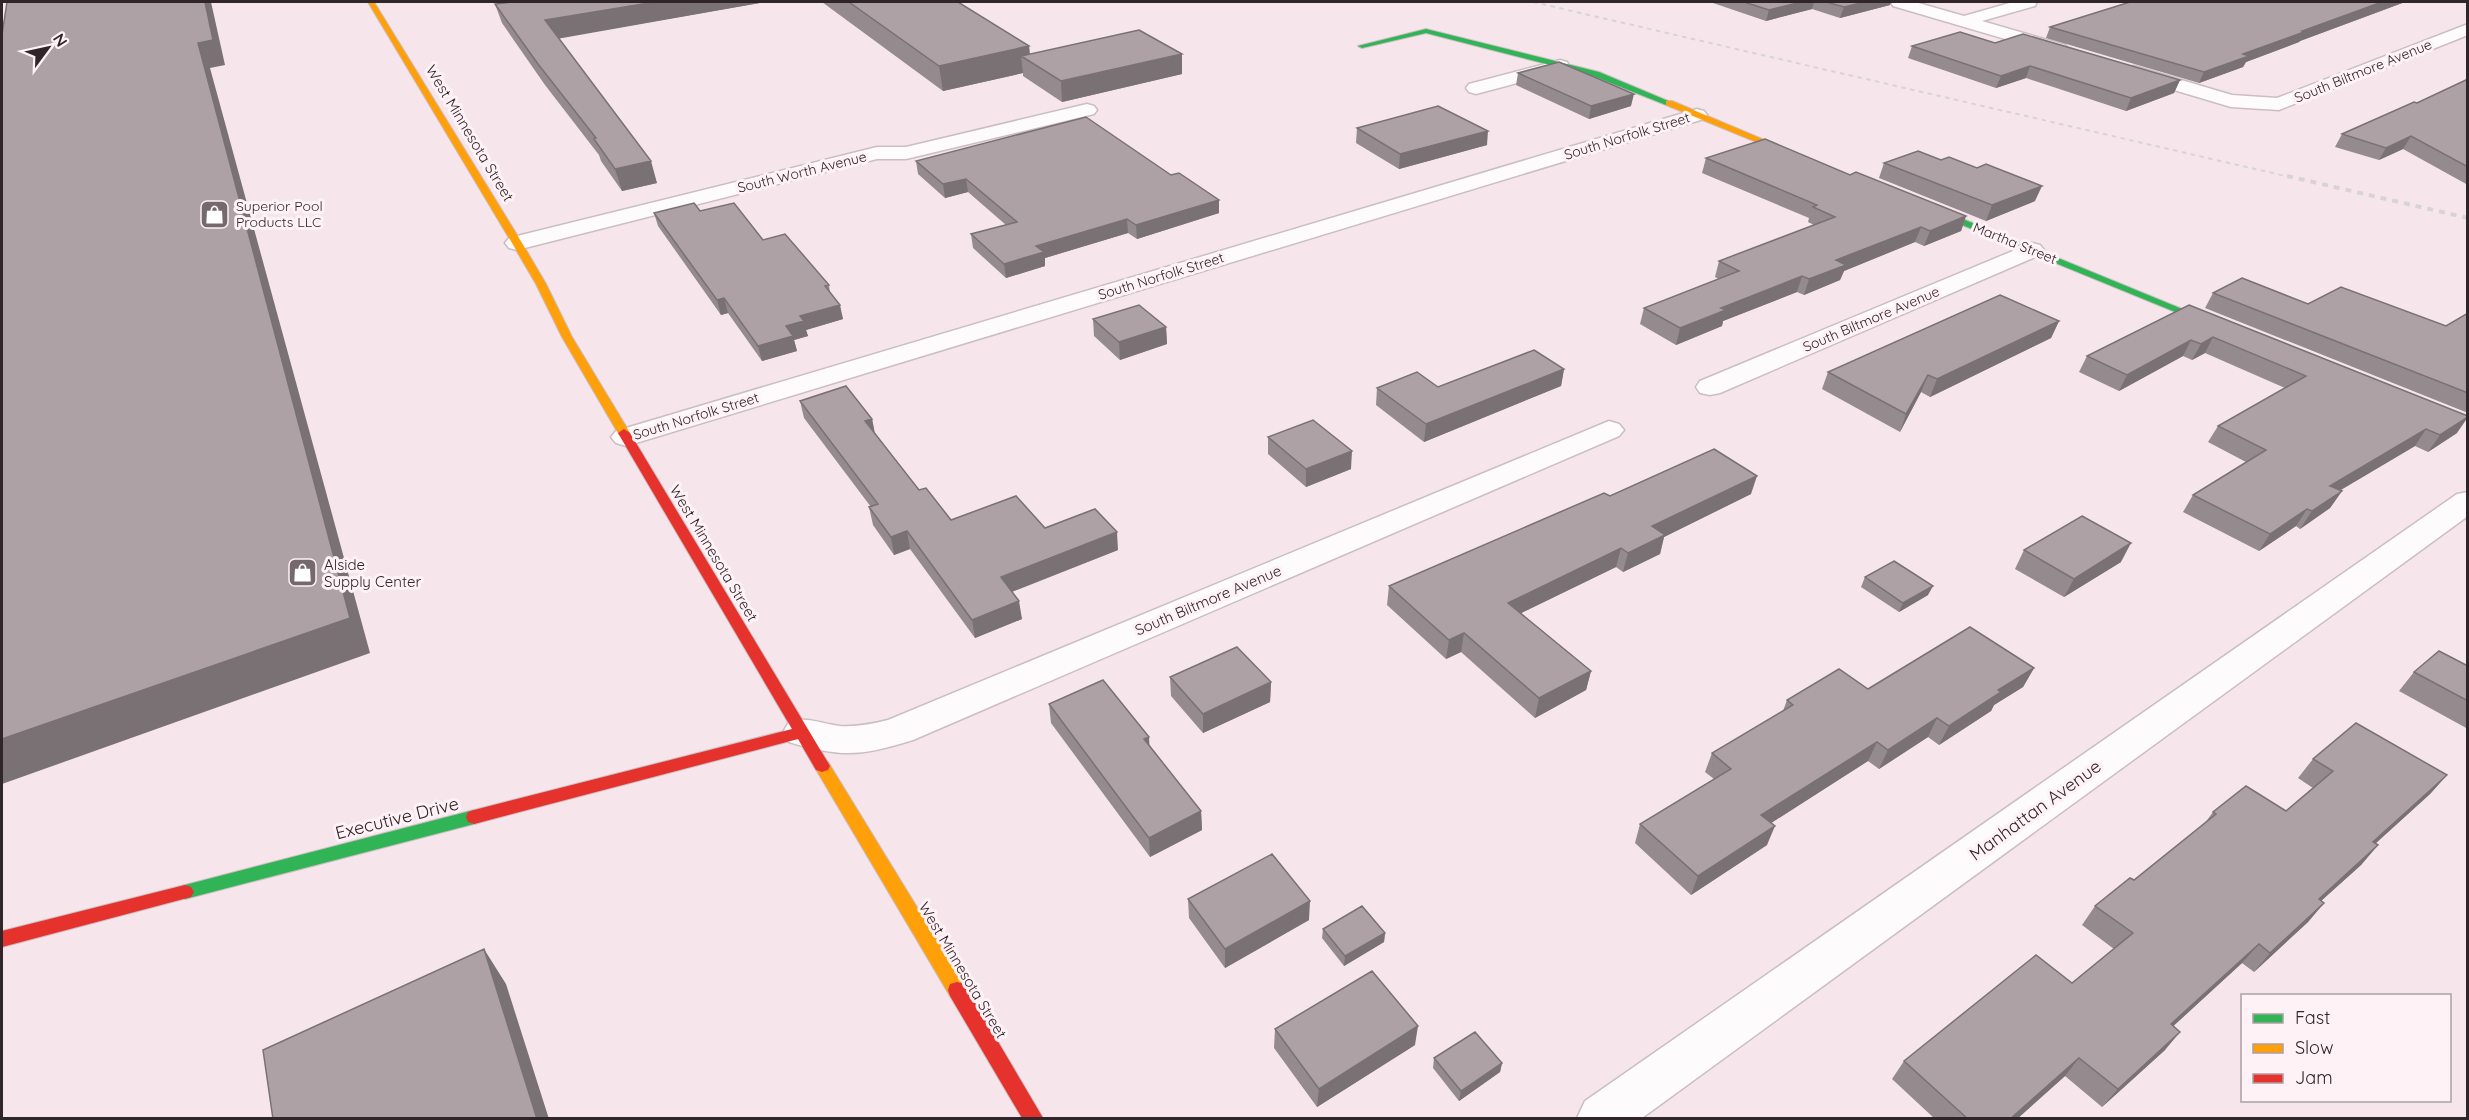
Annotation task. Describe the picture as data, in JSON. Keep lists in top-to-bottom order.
{
  "streets": {
    "street": [
      "South Biltmore Avenue",
      "West Minnesota Street",
      "South Norfolk Street",
      "South Worth Avenue",
      "Martha Street",
      "Manhattan Avenue",
      "Executive Drive"
    ]
  },
  "crossings": [
    ["South Biltmore Avenue", "West Minnesota Street"],
    ["South Biltmore Avenue", "Martha Street"],
    ["South Biltmore Avenue", "Executive Drive"],
    ["West Minnesota Street", "South Norfolk Street"],
    ["West Minnesota Street", "South Worth Avenue"],
    ["West Minnesota Street", "Executive Drive"]
  ],
  "places": {
    "shop": ["Superior Pool Products LLC", "Alside Supply Center"]
  },
  "legend": ["Fast", "Slow", "Jam"],
  "north": "top right"
}
